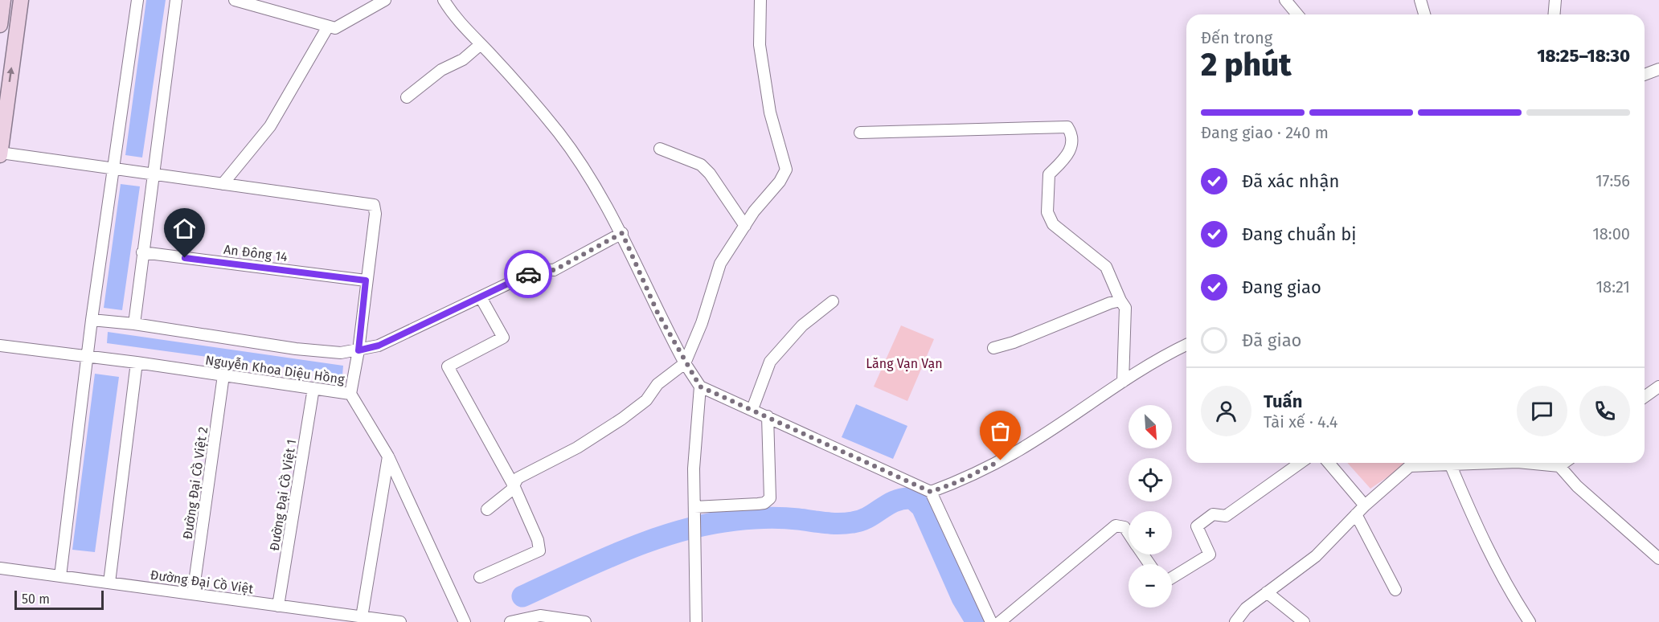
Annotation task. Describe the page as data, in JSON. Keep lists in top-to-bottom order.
{
  "streets": {
    "street": [
      "An Đông 14",
      "Nguyễn Khoa Diệu Hồng",
      "Đường Đại Cồ Việt 2",
      "Đường Đại Cồ Việt 1",
      "Đường Đại Cồ Việt"
    ]
  },
  "crossings": [
    ["Nguyễn Khoa Diệu Hồng", "Đường Đại Cồ Việt 2"],
    ["Nguyễn Khoa Diệu Hồng", "Đường Đại Cồ Việt 1"],
    ["Đường Đại Cồ Việt 2", "Đường Đại Cồ Việt"],
    ["Đường Đại Cồ Việt 1", "Đường Đại Cồ Việt"]
  ],
  "parks": ["Lăng Vạn Vạn"],
  "scale_bar": "50 m",
  "north": "bottom right",
  "page": {
    "heading": ["2 phút", "Đến trong", "18:25–18:30"],
    "panel": ["Tuấn", "Tài xế · 4.4"],
    "bar": "Đang giao · 240 m",
    "list": [
      ["Đã xác nhận", "17:56"],
      ["Đang chuẩn bị", "18:00"],
      ["Đang giao", "18:21"],
      "Đã giao"
    ],
    "map_buttons": ["+", "−"],
    "scale": "50 m"
  }
}
